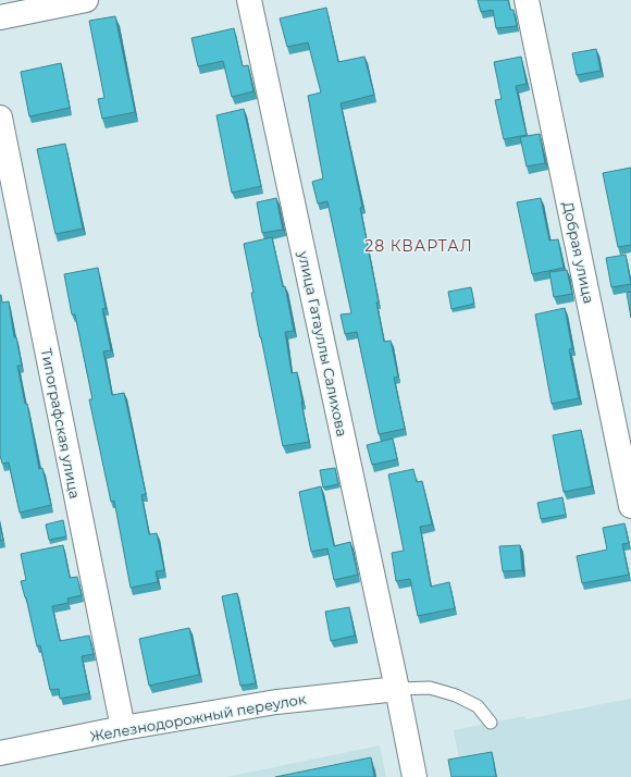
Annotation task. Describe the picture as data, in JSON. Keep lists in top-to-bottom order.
{
  "streets": {
    "street": [
      "Добрая улица",
      "улица Гатауллы Салихова",
      "Типографская улица",
      "Железнодорожный переулок"
    ]
  },
  "crossings": [
    ["улица Гатауллы Салихова", "Железнодорожный переулок"],
    ["Типографская улица", "Железнодорожный переулок"]
  ],
  "districts": ["28 КВАРТАЛ"]
}
